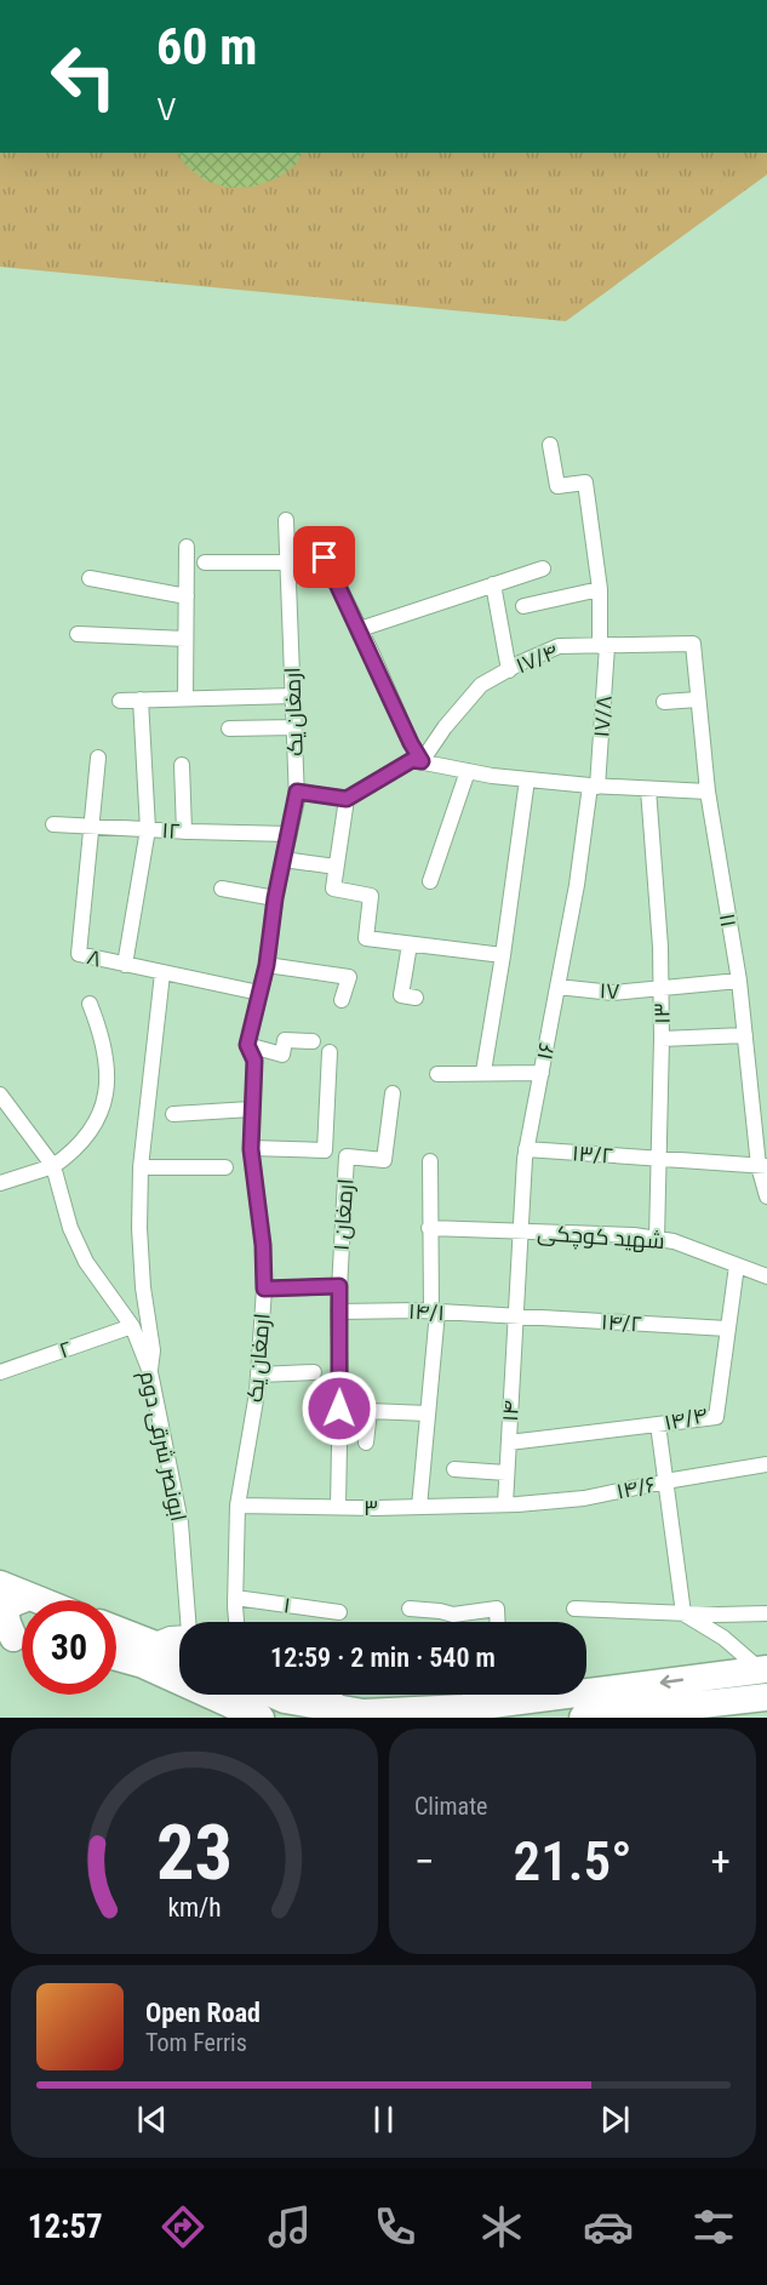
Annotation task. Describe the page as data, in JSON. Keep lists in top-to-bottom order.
{
  "streets": {
    "street": [
      "۱۷/۴",
      "ارمغان یک",
      "۱۷/۸",
      "۱۲",
      "۱۱",
      "۸",
      "۱۷",
      "۱۳",
      "۱۶",
      "۱۳/۲",
      "ارمغان ۱",
      "شهید کوچکی",
      "۱۴/۱",
      "۱۴/۲",
      "۲",
      "۱۴",
      "۱۴/۴",
      "ابونصر شرقی دوم",
      "۱۴/۶",
      "۳",
      "۱"
    ]
  },
  "crossings": [
    ["۱۷/۴", "۱۷/۸"],
    ["۱۷/۴", "۱۱"],
    ["ارمغان یک", "۱۲"],
    ["ارمغان یک", "۸"],
    ["ارمغان یک", "۳"],
    ["ارمغان یک", "۱"],
    ["۱۷/۸", "۱۶"],
    ["۱۲", "۸"],
    ["۱۱", "۱۷"],
    ["۱۱", "۱۳/۲"],
    ["۱۷", "۱۳"],
    ["۱۷", "۱۶"],
    ["۱۳", "۱۳/۲"],
    ["۱۳", "شهید کوچکی"],
    ["۱۶", "۱۳/۲"],
    ["۱۶", "شهید کوچکی"],
    ["۱۶", "۱۴/۱"],
    ["۱۶", "۱۴/۲"],
    ["۱۶", "۱۴"],
    ["ارمغان ۱", "۱۴/۱"],
    ["ارمغان ۱", "۳"],
    ["شهید کوچکی", "۱۴/۴"],
    ["۱۴/۱", "۱۴/۲"],
    ["۱۴/۱", "۱۴"],
    ["۱۴/۲", "۱۴"],
    ["۱۴/۲", "۱۴/۴"],
    ["۲", "ابونصر شرقی دوم"],
    ["۱۴", "۱۴/۴"],
    ["۱۴", "۱۴/۶"],
    ["۱۴", "۳"],
    ["۱۴/۶", "۳"]
  ],
  "page": {
    "turn": ["60 m", "۷"],
    "limit": "30",
    "trip": "12:59 · 2 min · 540 m",
    "tile": "Climate",
    "heat": ["−", "21.5°", "+"],
    "song": ["Open Road", "Tom Ferris"],
    "tabs": "12:57",
    "gauge": ["23", "km/h"]
  }
}
